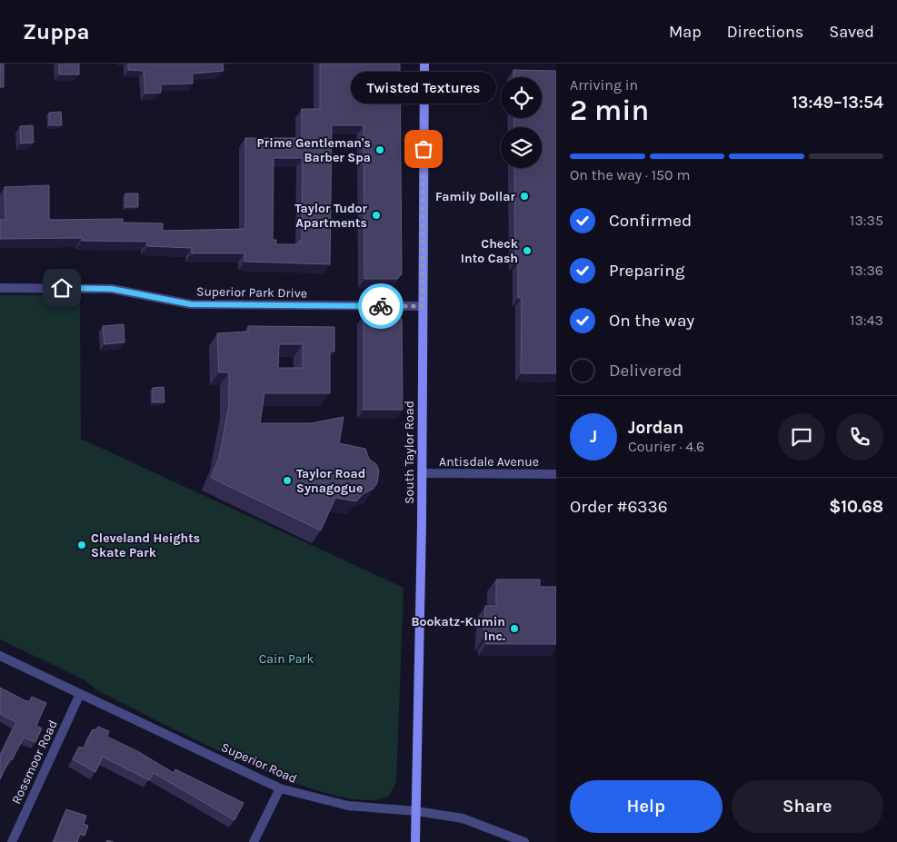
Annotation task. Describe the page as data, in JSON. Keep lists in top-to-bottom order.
{
  "streets": {
    "main road": ["South Taylor Road"],
    "street": [
      "Superior Park Drive",
      "Antisdale Avenue",
      "Rossmoor Road",
      "Superior Road"
    ]
  },
  "crossings": [
    ["Superior Park Drive", "South Taylor Road"],
    ["South Taylor Road", "Antisdale Avenue"],
    ["South Taylor Road", "Superior Road"],
    ["Rossmoor Road", "Superior Road"]
  ],
  "parks": ["Cain Park"],
  "places": [
    "Twisted Textures",
    "Prime Gentleman's Barber Spa",
    "Family Dollar",
    "Taylor Tudor Apartments",
    "Check Into Cash",
    "Taylor Road Synagogue",
    "Cleveland Heights Skate Park",
    "Bookatz-Kumin Inc."
  ],
  "page": {
    "header": "Zuppa",
    "nav": ["Map", "Directions", "Saved"],
    "heading": ["2 min", "Arriving in", "13:49–13:54"],
    "panel": [
      "Jordan",
      "Courier · 4.6",
      "Order #6336",
      "$10.68"
    ],
    "bubble": "Twisted Textures",
    "bar": "On the way · 150 m",
    "list": [
      ["Confirmed", "13:35"],
      ["Preparing", "13:36"],
      ["On the way", "13:43"],
      "Delivered"
    ],
    "round": "J",
    "buttons": ["Help", "Share"]
  }
}
